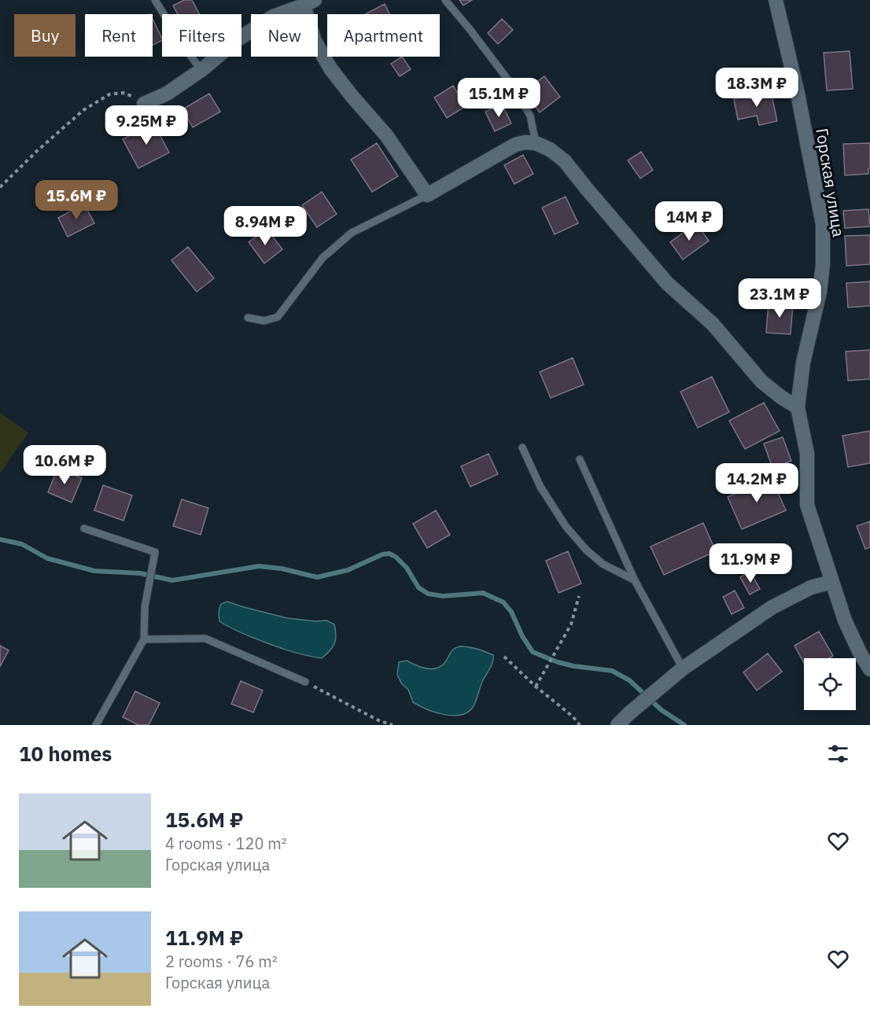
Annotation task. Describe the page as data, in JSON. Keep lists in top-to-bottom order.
{
  "streets": {
    "street": ["Горская улица"]
  },
  "page": {
    "chip": [
      "Buy",
      "Rent",
      "Filters",
      "New",
      "Apartment"
    ],
    "price": [
      "18.3M ₽",
      "15.1M ₽",
      "9.25M ₽",
      "15.6M ₽",
      "14M ₽",
      "8.94M ₽",
      "23.1M ₽",
      "10.6M ₽",
      "14.2M ₽",
      "11.9M ₽"
    ],
    "heading": "10 homes",
    "list": [
      {
        "name": "15.6M ₽",
        "note": "4 rooms · 120 m² · Горская улица"
      },
      {
        "name": "11.9M ₽",
        "note": "2 rooms · 76 m² · Горская улица"
      }
    ]
  }
}
